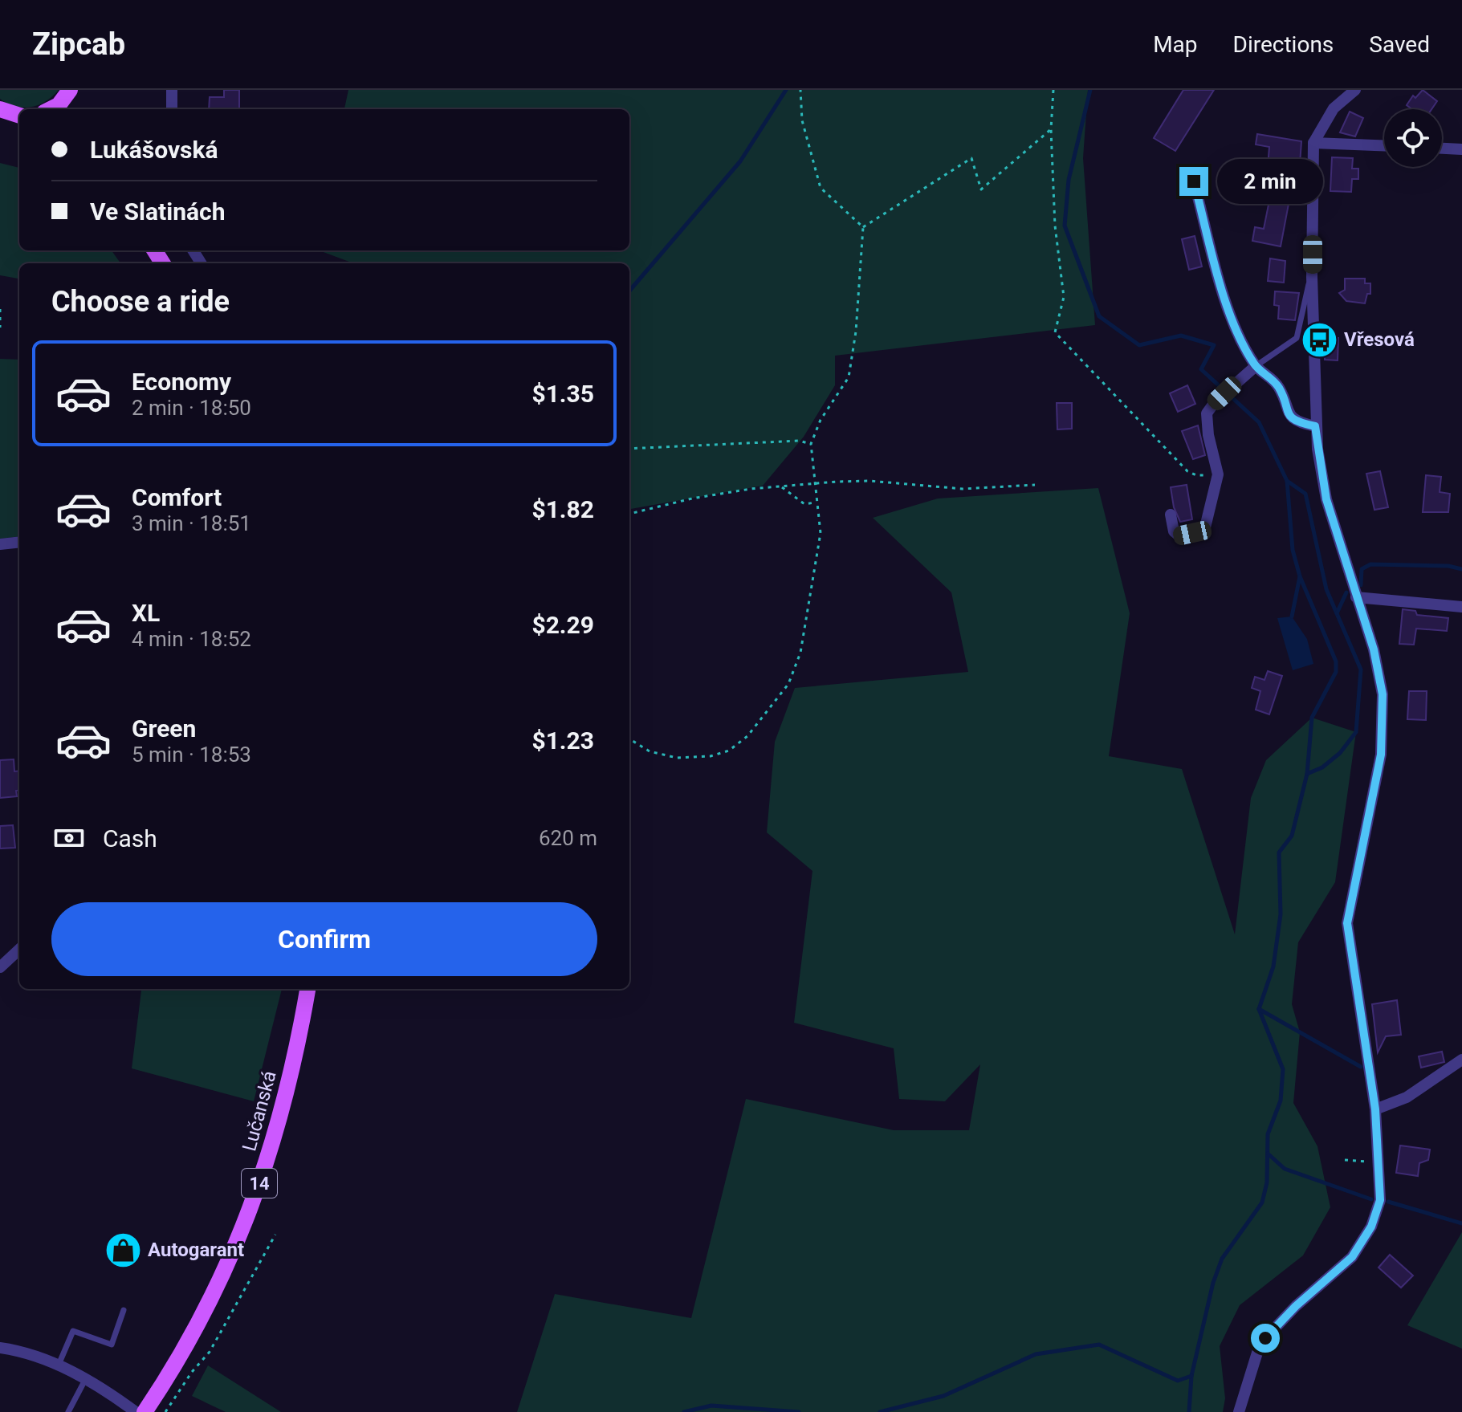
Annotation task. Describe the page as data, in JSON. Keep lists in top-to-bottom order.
{
  "streets": {
    "main road": ["Lučanská", "14"]
  },
  "places": {
    "bus stop": ["Vřesová"],
    "shop": ["Autogarant"]
  },
  "page": {
    "header": "Zipcab",
    "nav": ["Map", "Directions", "Saved"],
    "banner": ["Lukášovská", "Ve Slatinách"],
    "bubble": "2 min",
    "heading": "Choose a ride",
    "list": [
      {
        "name": "Economy",
        "note": "2 min · 18:50",
        "value": "$1.35"
      },
      {
        "name": "Comfort",
        "note": "3 min · 18:51",
        "value": "$1.82"
      },
      {
        "name": "XL",
        "note": "4 min · 18:52",
        "value": "$2.29"
      },
      {
        "name": "Green",
        "note": "5 min · 18:53",
        "value": "$1.23"
      }
    ],
    "pay": ["Cash", "620 m"],
    "buttons": "Confirm"
  }
}
